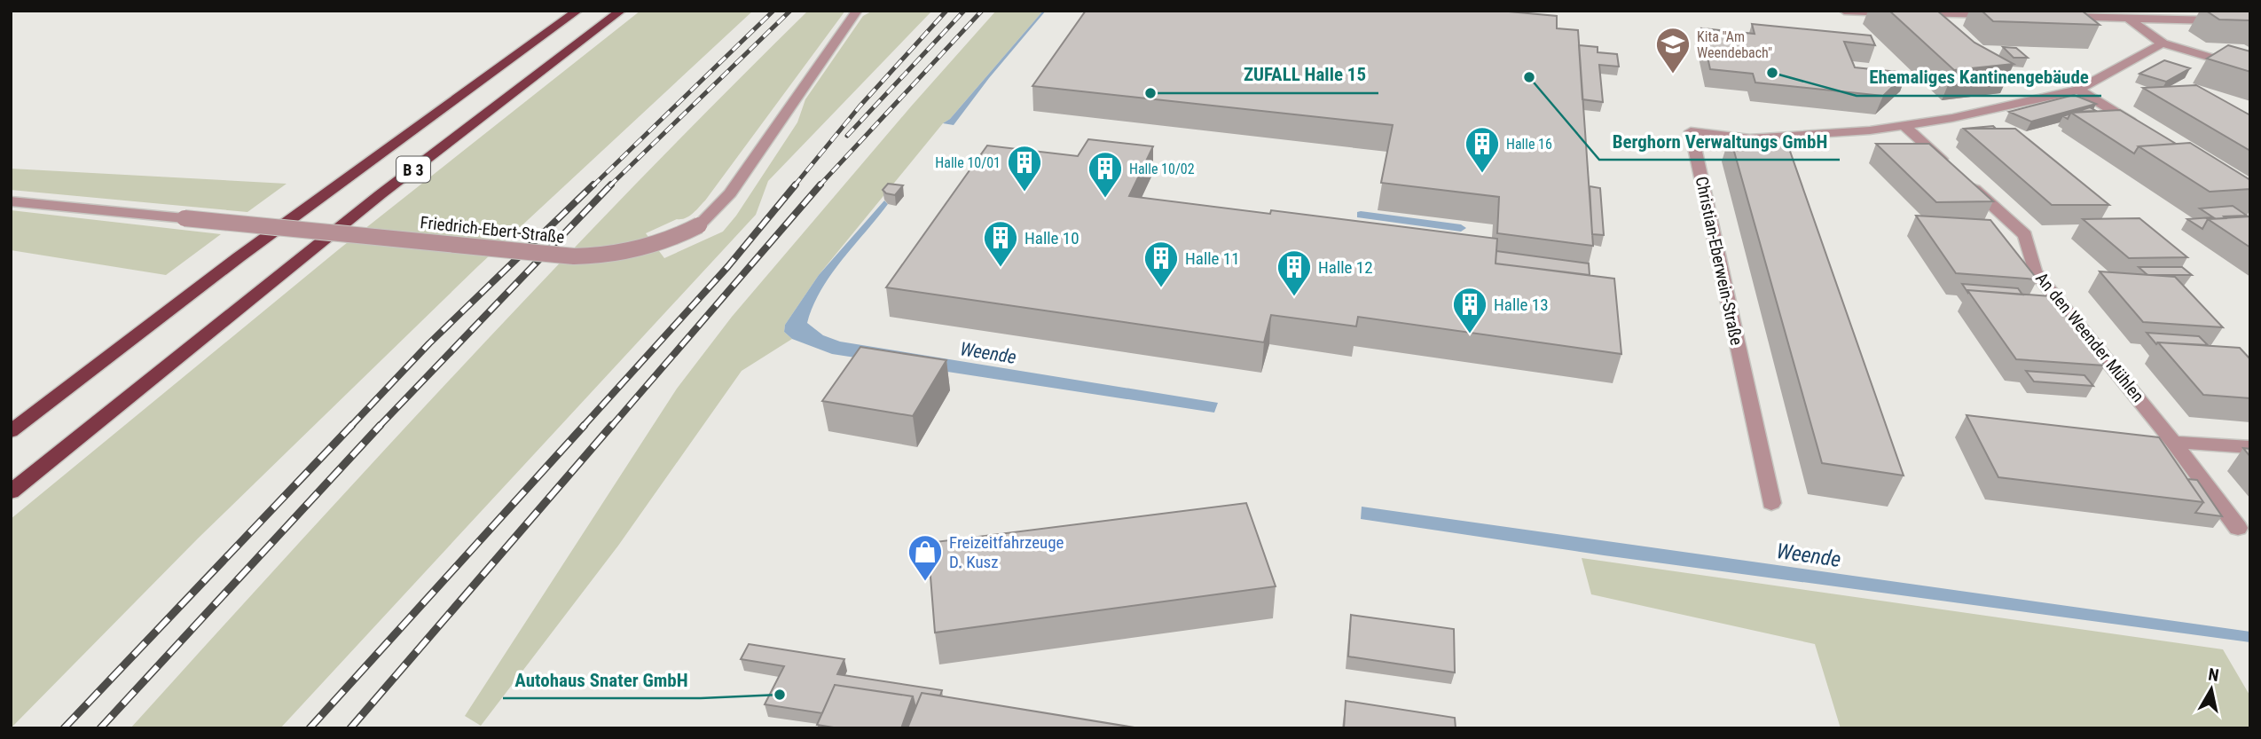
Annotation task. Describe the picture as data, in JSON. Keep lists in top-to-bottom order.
{
  "streets": {
    "highway": ["B 3"],
    "street": ["Friedrich-Ebert-Straße", "Christian-Eberwein-Straße", "An den Weender Mühlen"]
  },
  "crossings": [
    ["Christian-Eberwein-Straße", "An den Weender Mühlen"]
  ],
  "water": ["Weende"],
  "places": {
    "other": [
      "Ehemaliges Kantinengebäude",
      "Berghorn Verwaltungs GmbH",
      "ZUFALL Halle 15",
      "Autohaus Snater GmbH"
    ],
    "school or university": ["Kita \"Am Weendebach\""],
    "building": [
      "Halle 16",
      "Halle 10/01",
      "Halle 10/02",
      "Halle 10",
      "Halle 11",
      "Halle 12",
      "Halle 13"
    ],
    "shop": ["Freizeitfahrzeuge D. Kusz"]
  },
  "north": "top"
}
